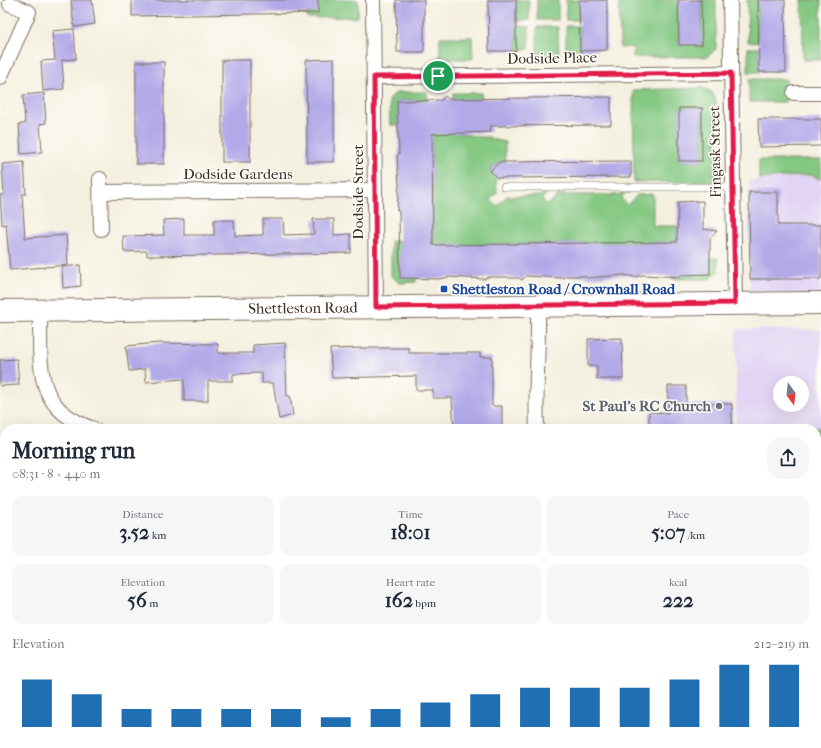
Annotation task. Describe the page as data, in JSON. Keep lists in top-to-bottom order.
{
  "streets": {
    "main road": ["Shettleston Road"],
    "street": [
      "Dodside Place",
      "Fingask Street",
      "Dodside Gardens",
      "Dodside Street"
    ]
  },
  "crossings": [
    ["Dodside Place", "Fingask Street"],
    ["Dodside Place", "Dodside Street"],
    ["Fingask Street", "Shettleston Road"],
    ["Dodside Gardens", "Dodside Street"],
    ["Dodside Street", "Shettleston Road"]
  ],
  "places": {
    "transit": ["Shettleston Road / Crownhall Road"],
    "other": ["St Paul's RC Church"]
  },
  "north": "bottom",
  "page": {
    "heading": ["Morning run", "08:31 · 8 × 440 m"],
    "stats": [
      ["Distance", "3.52 km"],
      ["Time", "18:01"],
      ["Pace", "5:07 /km"],
      ["Elevation", "56 m"],
      ["Heart rate", "162 bpm"],
      ["kcal", "222"]
    ],
    "chart": ["Elevation", "212–219 m"]
  }
}
